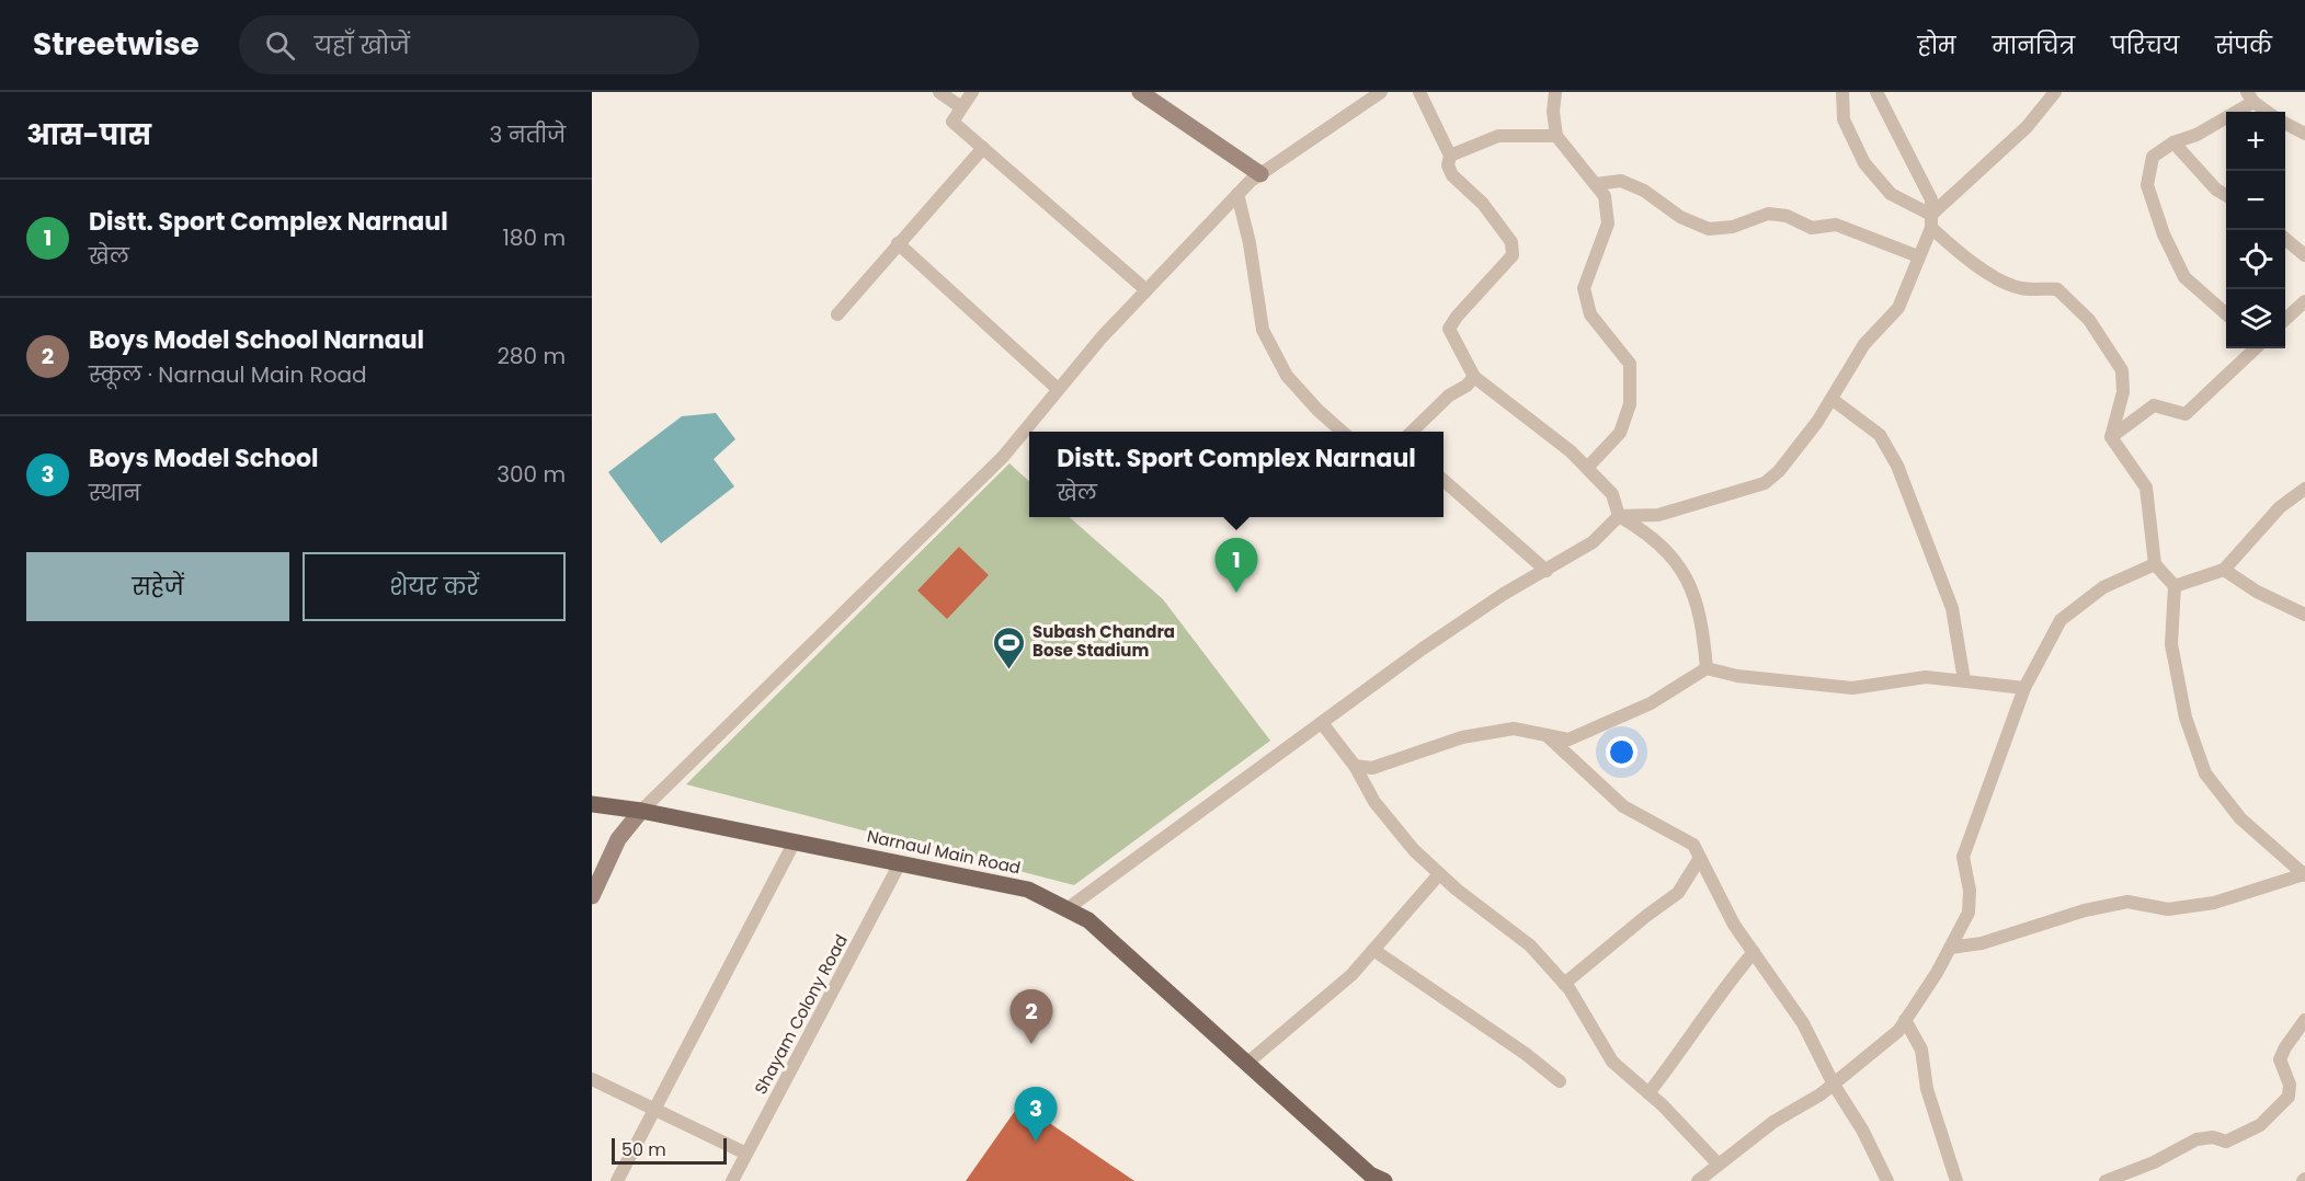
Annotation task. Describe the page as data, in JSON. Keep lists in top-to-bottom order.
{
  "streets": {
    "main road": ["Narnaul Main Road"],
    "street": ["Shayam Colony Road"]
  },
  "crossings": [
    ["Narnaul Main Road", "Shayam Colony Road"]
  ],
  "places": {
    "sports": ["Subash Chandra Bose Stadium"]
  },
  "scale_bar": "50 m",
  "page": {
    "header": "Streetwise",
    "search": "यहाँ खोजें",
    "nav": [
      "होम",
      "मानचित्र",
      "परिचय",
      "संपर्क"
    ],
    "heading": ["आस-पास", "3 नतीजे"],
    "map_buttons": ["+", "−"],
    "list": [
      {
        "mark": "1",
        "name": "Distt. Sport Complex Narnaul",
        "note": "खेल",
        "value": "180 m"
      },
      {
        "mark": "2",
        "name": "Boys Model School Narnaul",
        "note": "स्कूल · Narnaul Main Road",
        "value": "280 m"
      },
      {
        "mark": "3",
        "name": "Boys Model School",
        "note": "स्थान",
        "value": "300 m"
      }
    ],
    "popup": ["Distt. Sport Complex Narnaul", "खेल"],
    "buttons": ["सहेजें", "शेयर करें"],
    "pins": ["1", "2", "3"],
    "scale": "50 m"
  }
}
